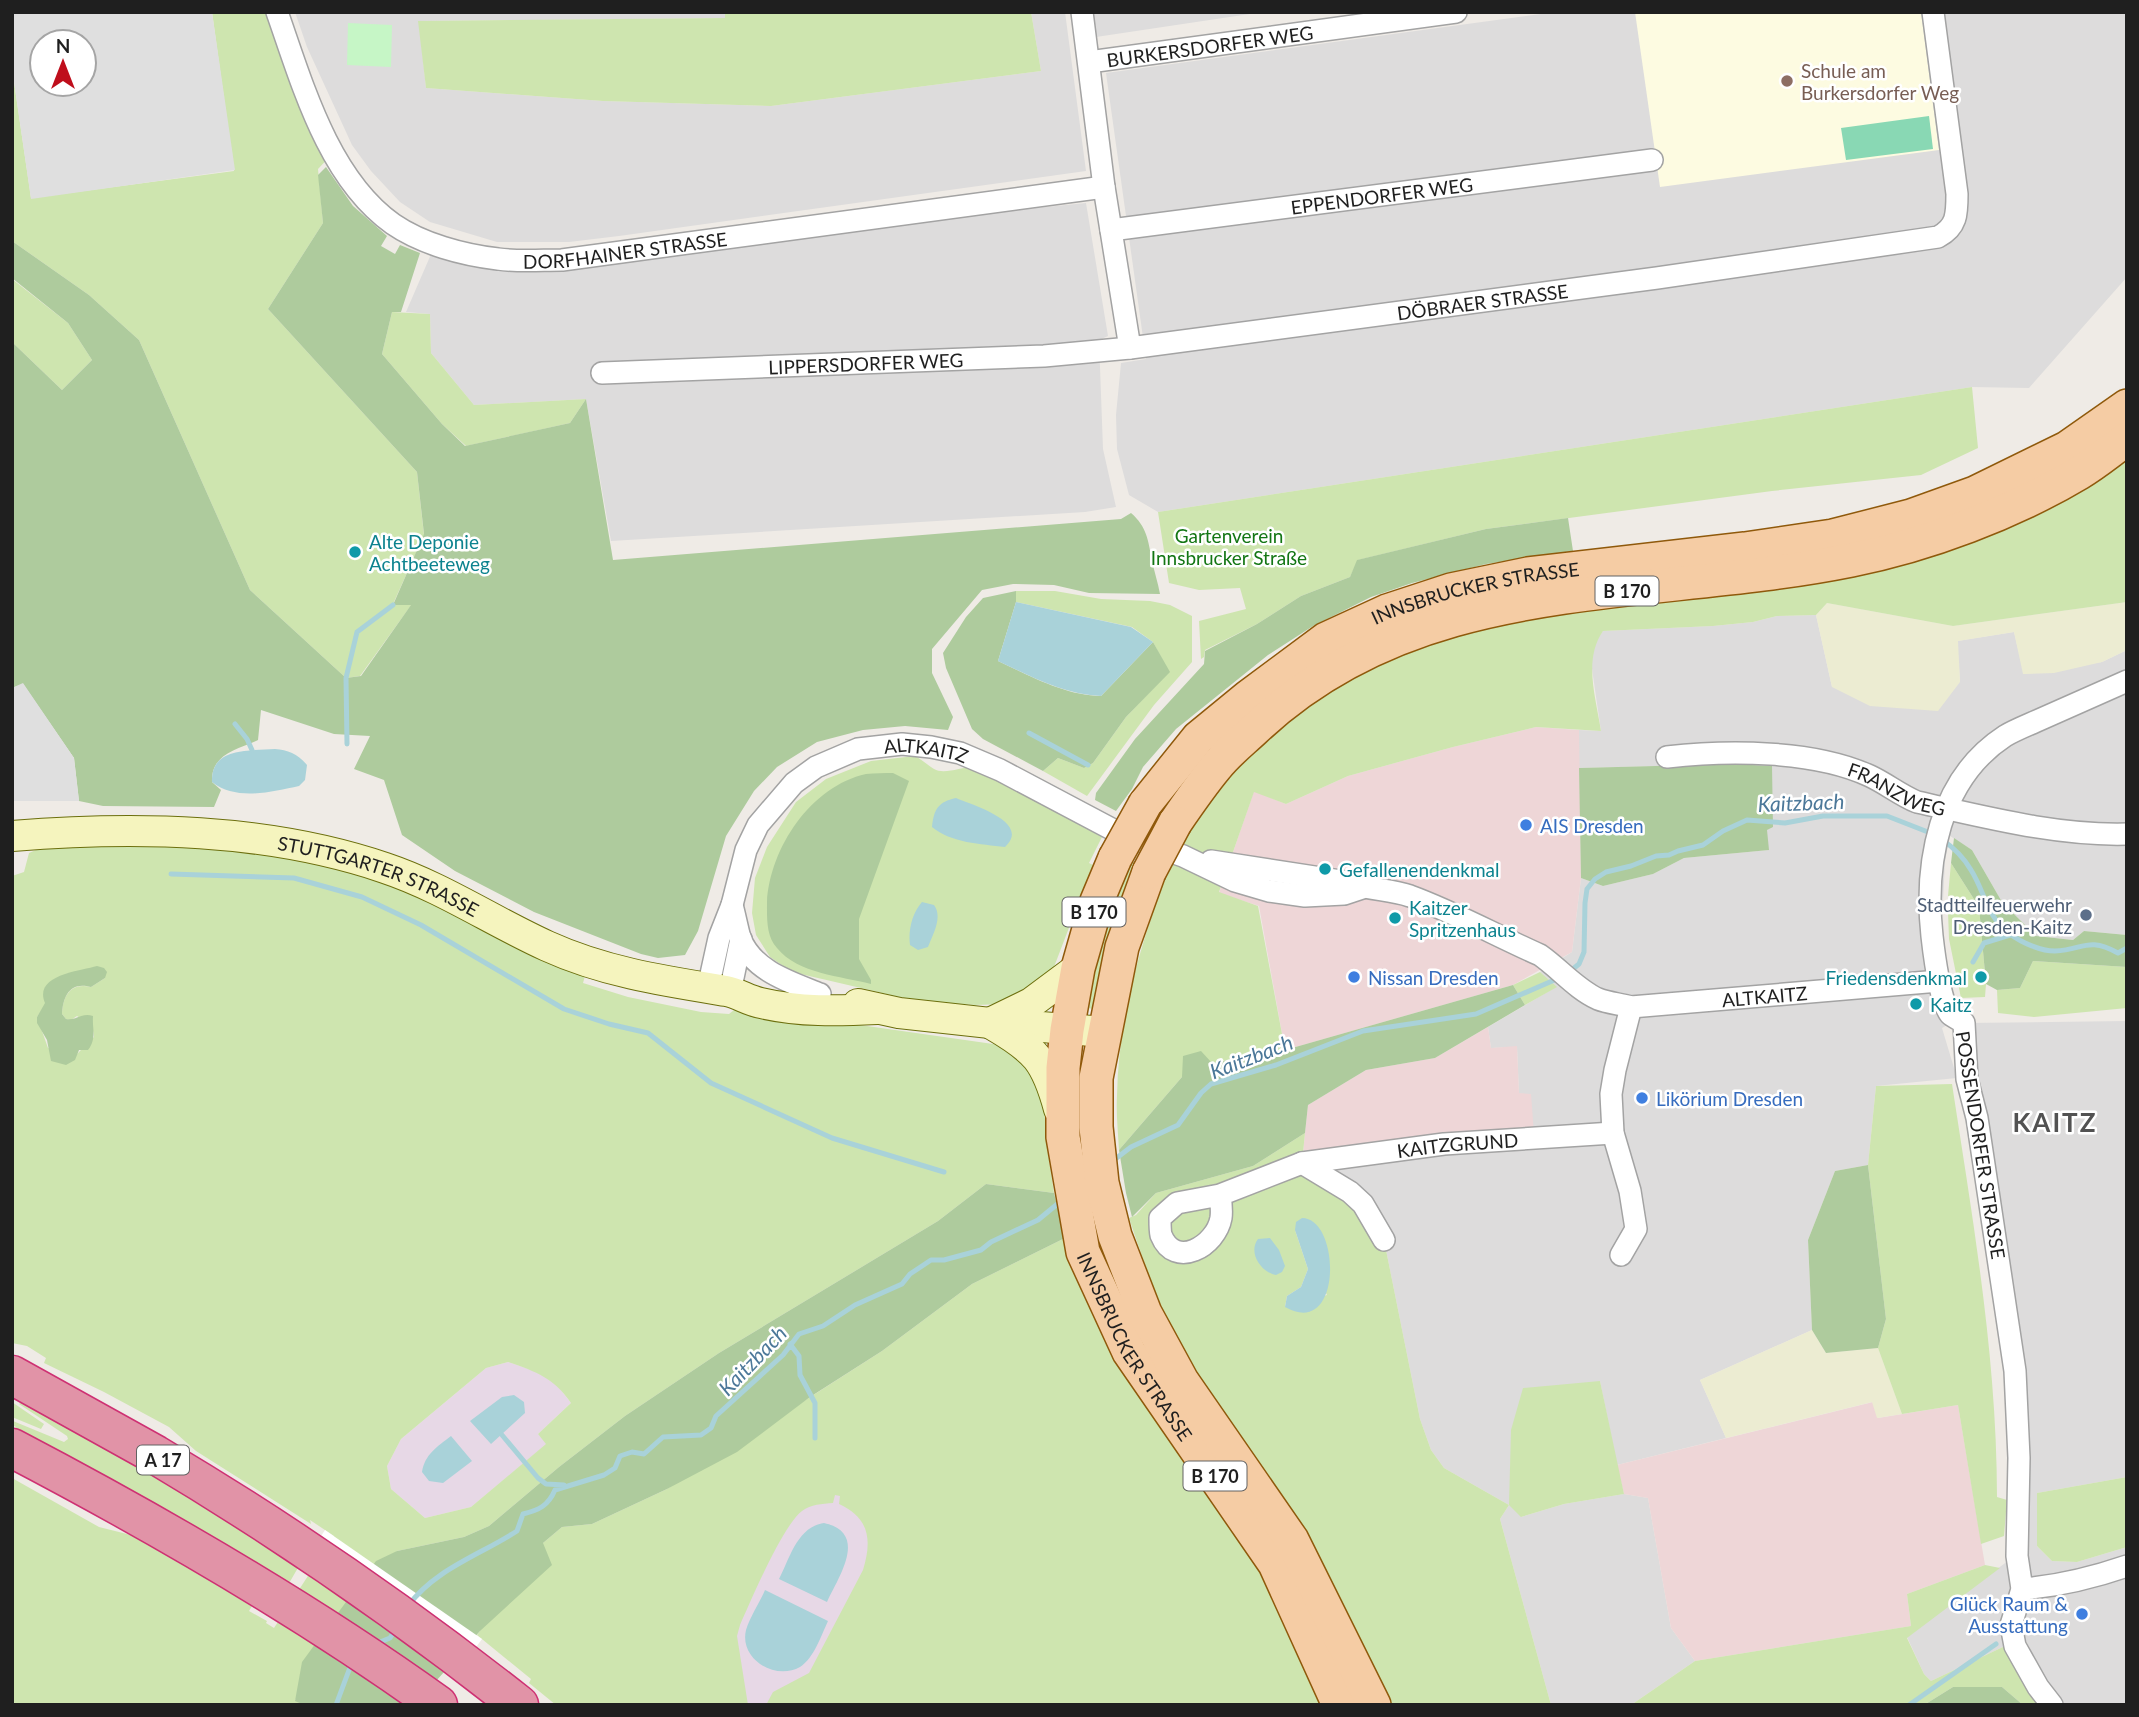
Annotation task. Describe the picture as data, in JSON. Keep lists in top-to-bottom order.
{
  "streets": {
    "highway": ["A 17"],
    "main road": ["B 170", "INNSBRUCKER STRASSE", "STUTTGARTER STRASSE"],
    "street": [
      "BURKERSDORFER WEG",
      "EPPENDORFER WEG",
      "DORFHAINER STRASSE",
      "DÖBRAER STRASSE",
      "LIPPERSDORFER WEG",
      "ALTKAITZ",
      "FRANZWEG",
      "KAITZGRUND",
      "POSSENDORFER STRASSE"
    ]
  },
  "crossings": [
    ["DÖBRAER STRASSE", "LIPPERSDORFER WEG"],
    ["INNSBRUCKER STRASSE", "STUTTGARTER STRASSE"],
    ["ALTKAITZ", "STUTTGARTER STRASSE"],
    ["ALTKAITZ", "POSSENDORFER STRASSE"],
    ["FRANZWEG", "POSSENDORFER STRASSE"]
  ],
  "districts": ["KAITZ"],
  "water": ["Kaitzbach"],
  "parks": ["Gartenverein Innsbrucker Straße"],
  "places": [
    "Schule am Burkersdorfer Weg",
    "Alte Deponie Achtbeeteweg",
    "AIS Dresden",
    "Gefallenendenkmal",
    "Stadtteilfeuerwehr Dresden-Kaitz",
    "Kaitzer Spritzenhaus",
    "Nissan Dresden",
    "Friedensdenkmal",
    "Kaitz",
    "Likörium Dresden",
    "Glück Raum & Ausstattung"
  ],
  "north": "top"
}
